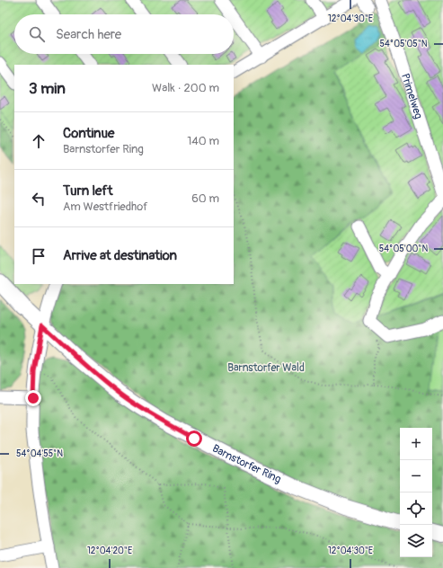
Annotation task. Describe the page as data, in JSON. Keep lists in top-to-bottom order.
{
  "streets": {
    "main road": ["Barnstorfer Ring"],
    "street": ["Primelweg"]
  },
  "parks": ["Barnstorfer Wald"],
  "page": {
    "search": "Search here",
    "heading": ["3 min", "Walk · 200 m"],
    "list": [
      ["Continue", "Barnstorfer Ring", "140 m"],
      ["Turn left", "Am Westfriedhof", "60 m"],
      "Arrive at destination"
    ],
    "map_buttons": ["+", "−"]
  },
  "coordinates": [
    "12°04'30\"E",
    "54°05'05\"N",
    "54°05'00\"N",
    "54°04'55\"N",
    "12°04'20\"E"
  ]
}
